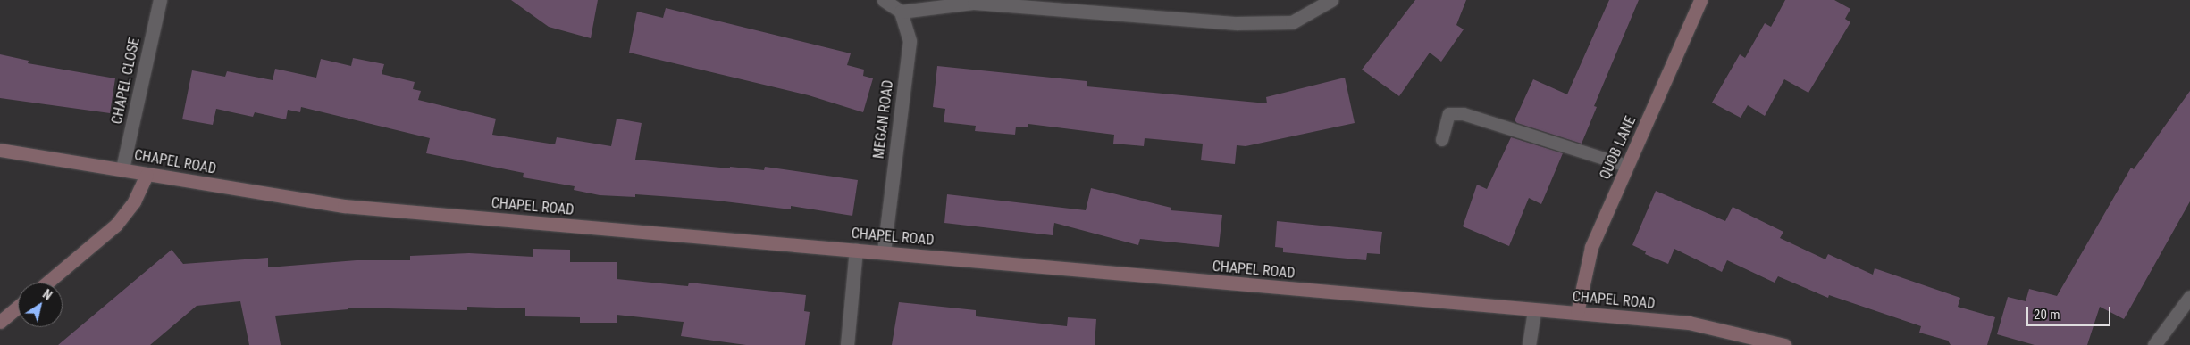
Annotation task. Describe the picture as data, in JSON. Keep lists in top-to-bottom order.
{
  "streets": {
    "street": [
      "CHAPEL CLOSE",
      "MEGAN ROAD",
      "QUOB LANE",
      "CHAPEL ROAD"
    ]
  },
  "crossings": [
    ["CHAPEL CLOSE", "CHAPEL ROAD"],
    ["MEGAN ROAD", "CHAPEL ROAD"],
    ["QUOB LANE", "CHAPEL ROAD"]
  ],
  "scale_bar": "20 m",
  "north": "top right"
}
